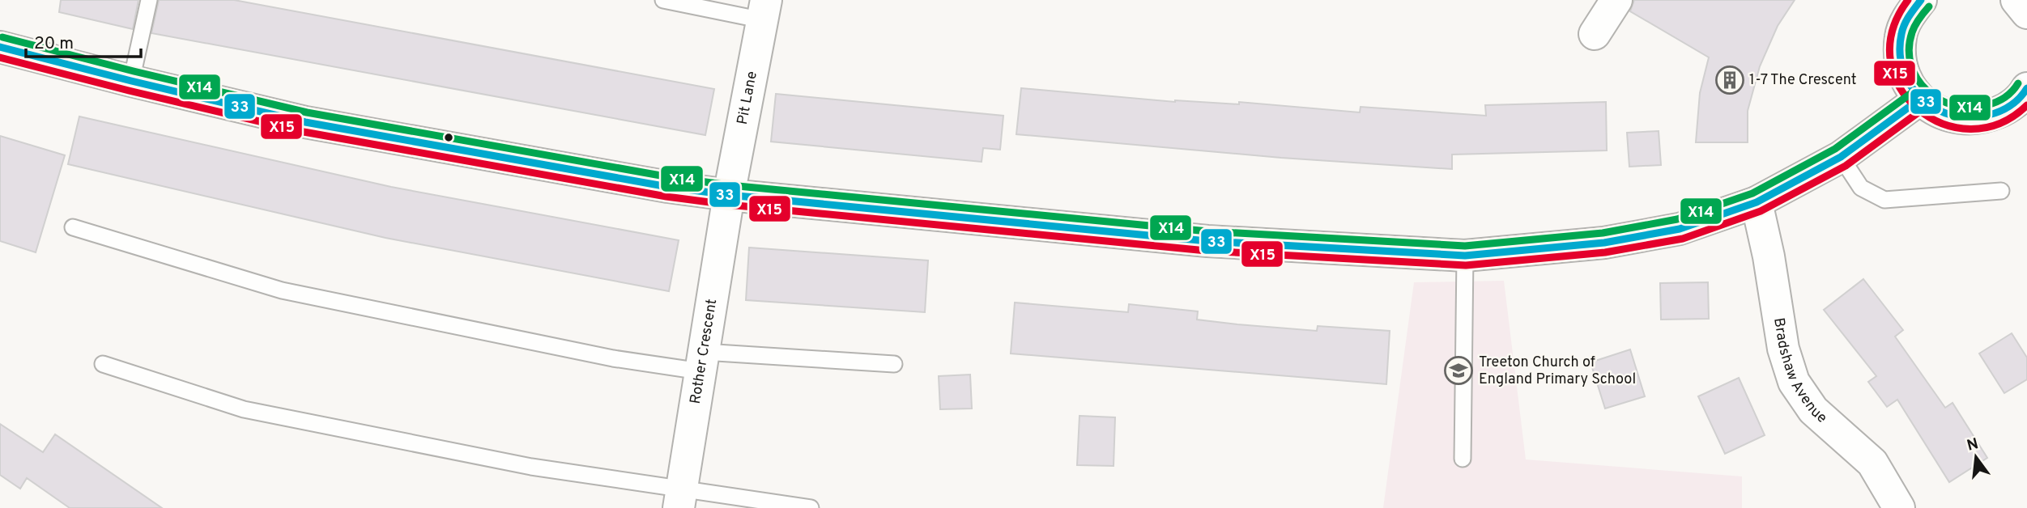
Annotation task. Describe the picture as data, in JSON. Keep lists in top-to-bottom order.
{
  "streets": {
    "street": ["Pit Lane", "Rother Crescent", "Bradshaw Avenue"]
  },
  "crossings": [
    ["Pit Lane", "Rother Crescent"]
  ],
  "places": {
    "building": ["1-7 The Crescent"],
    "school or university": ["Treeton Church of England Primary School"]
  },
  "lines": ["transit line 33", "transit line X15", "transit line X14"],
  "scale_bar": "20 m",
  "north": "top"
}
